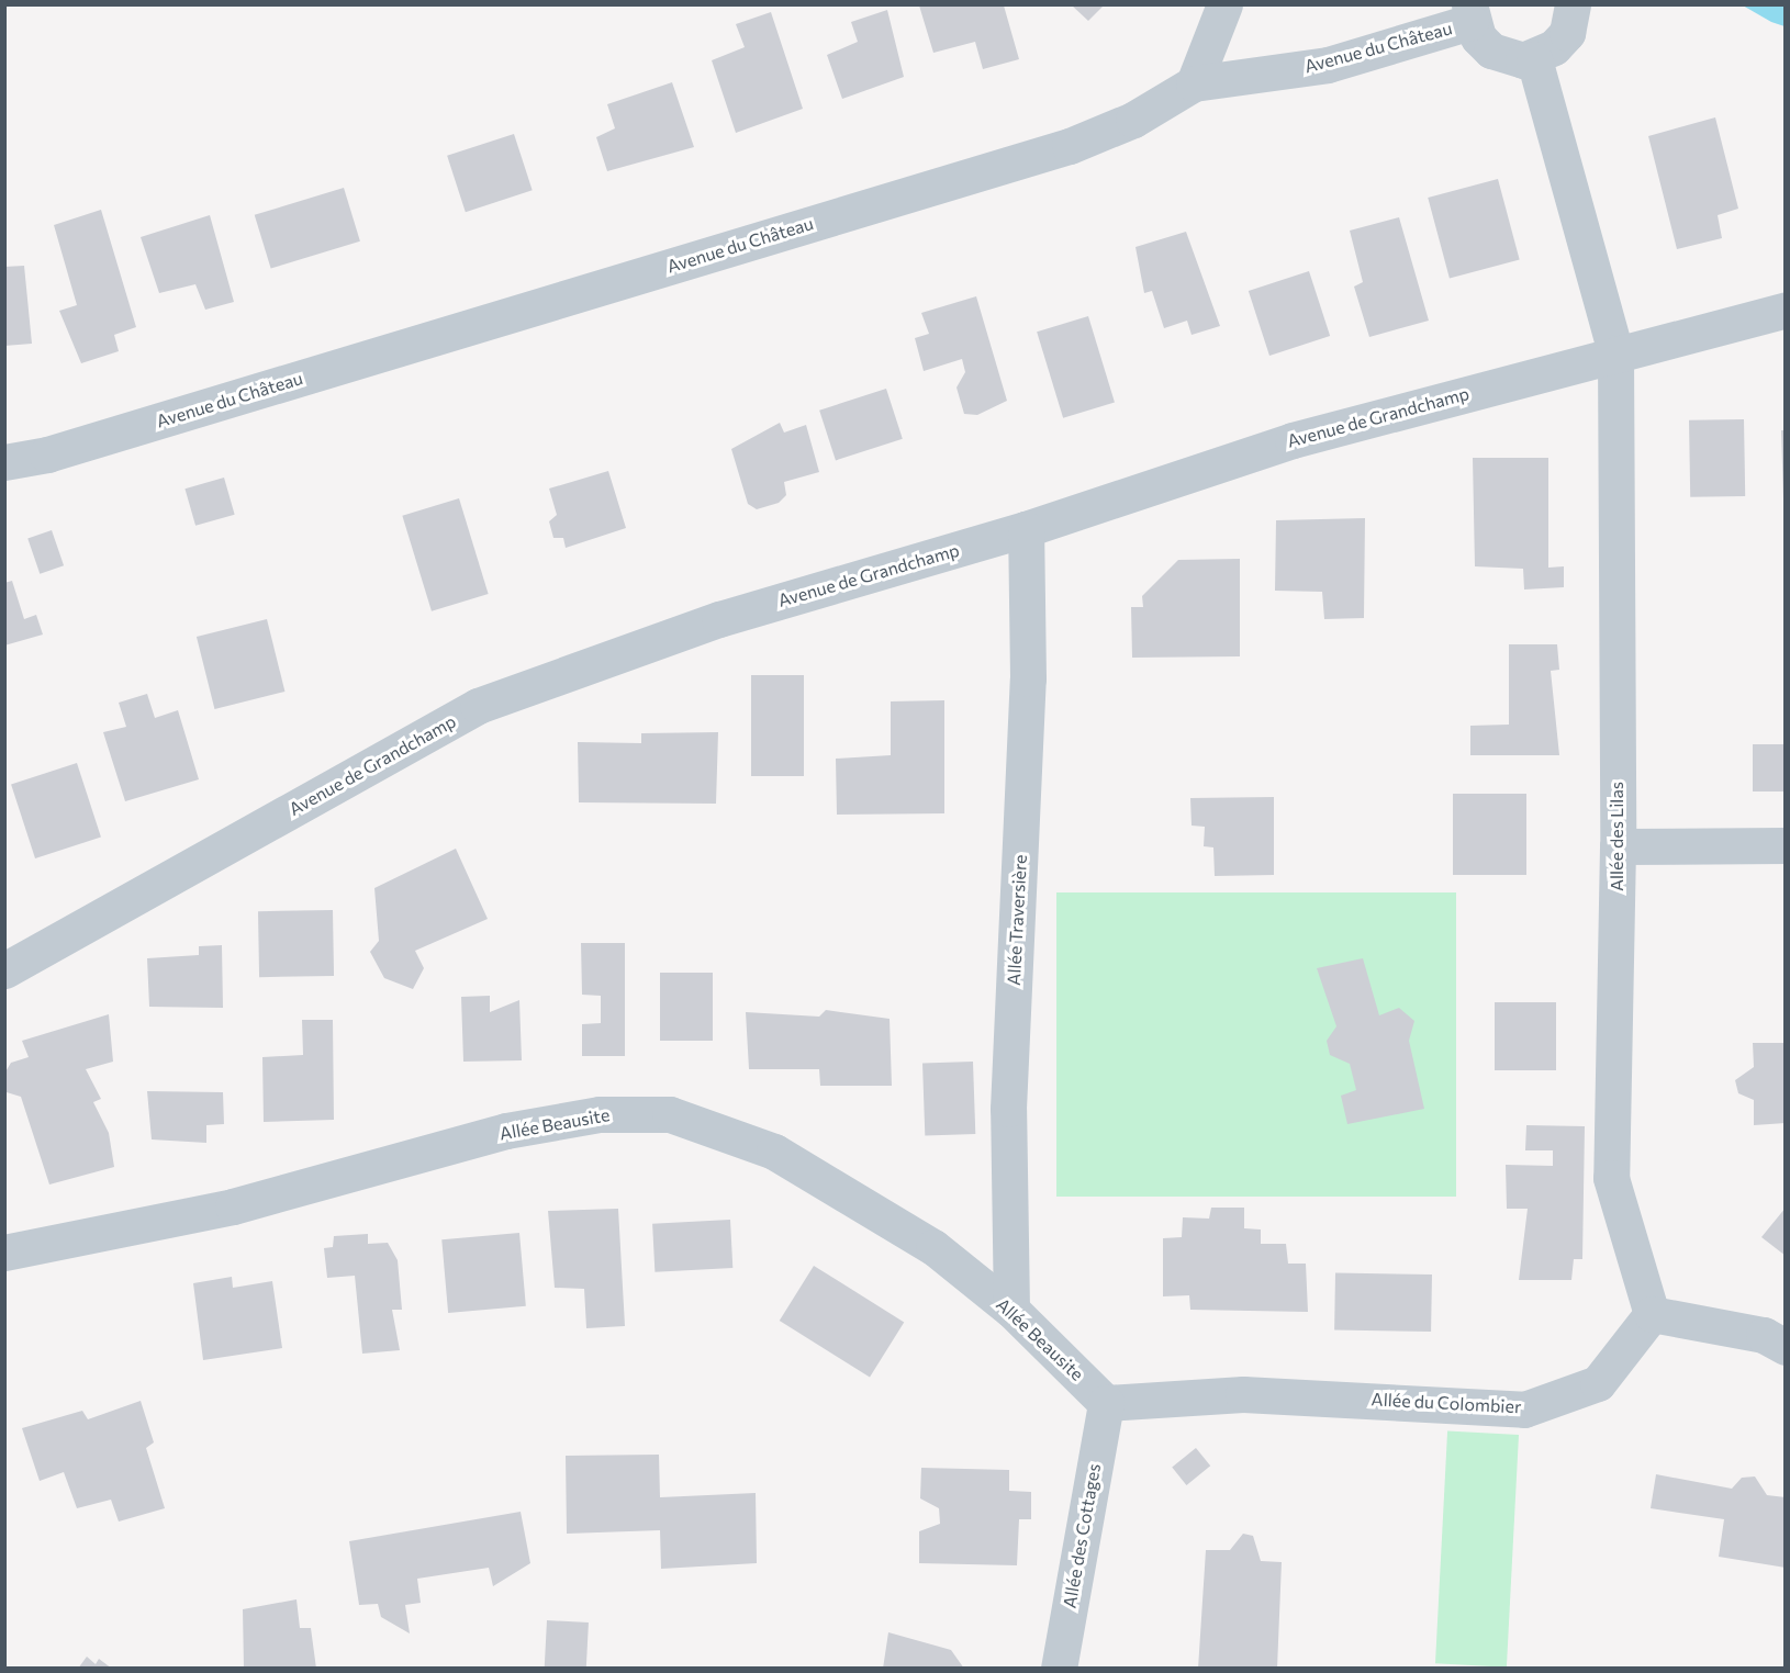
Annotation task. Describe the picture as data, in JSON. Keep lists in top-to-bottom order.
{
  "streets": {
    "street": [
      "Avenue du Château",
      "Avenue de Grandchamp",
      "Allée des Lilas",
      "Allée Traversière",
      "Allée Beausite",
      "Allée du Colombier",
      "Allée des Cottages"
    ]
  },
  "crossings": [
    ["Avenue de Grandchamp", "Allée des Lilas"],
    ["Avenue de Grandchamp", "Allée Traversière"],
    ["Allée des Lilas", "Allée du Colombier"],
    ["Allée Traversière", "Allée Beausite"],
    ["Allée Beausite", "Allée du Colombier"],
    ["Allée Beausite", "Allée des Cottages"],
    ["Allée du Colombier", "Allée des Cottages"]
  ]
}
